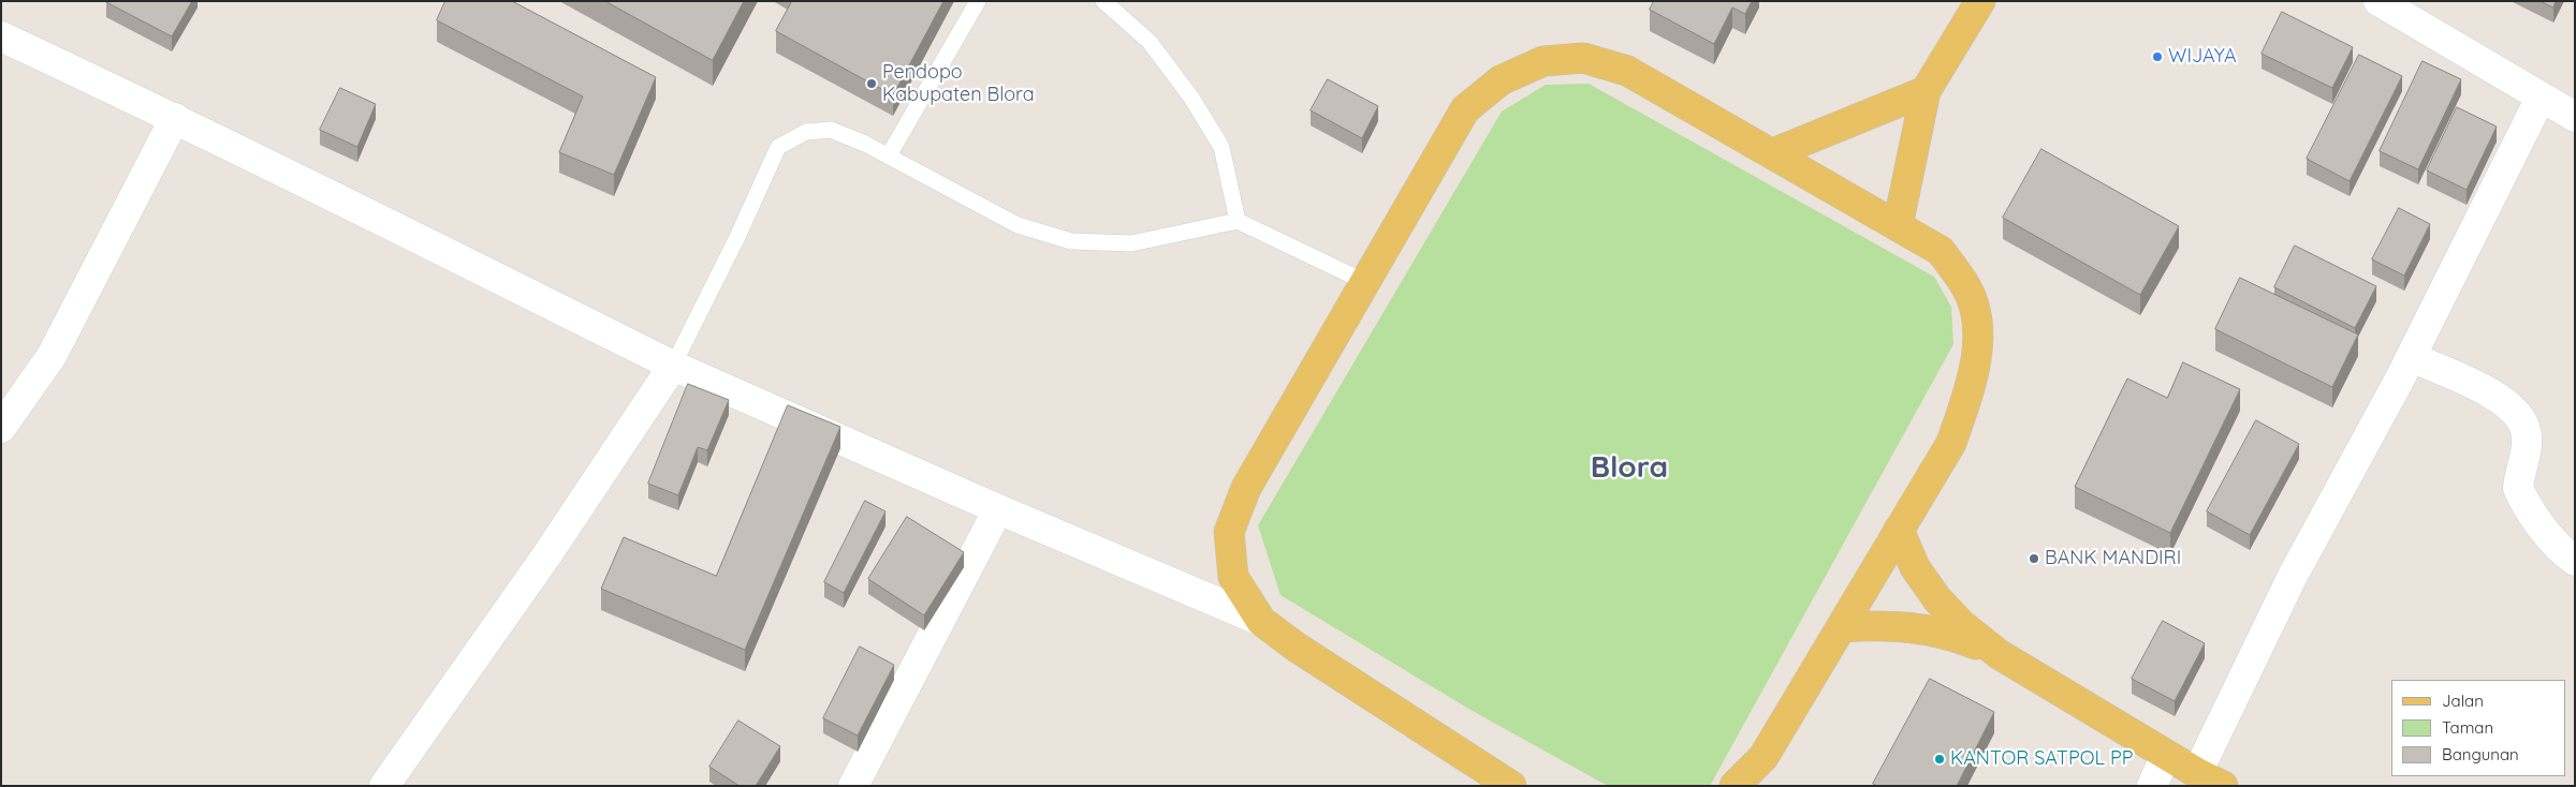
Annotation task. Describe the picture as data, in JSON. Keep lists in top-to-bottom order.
{
  "districts": ["Blora"],
  "places": [
    "WIJAYA",
    "Pendopo Kabupaten Blora",
    "BANK MANDIRI",
    "KANTOR SATPOL PP"
  ],
  "legend": ["Jalan", "Taman", "Bangunan"]
}
